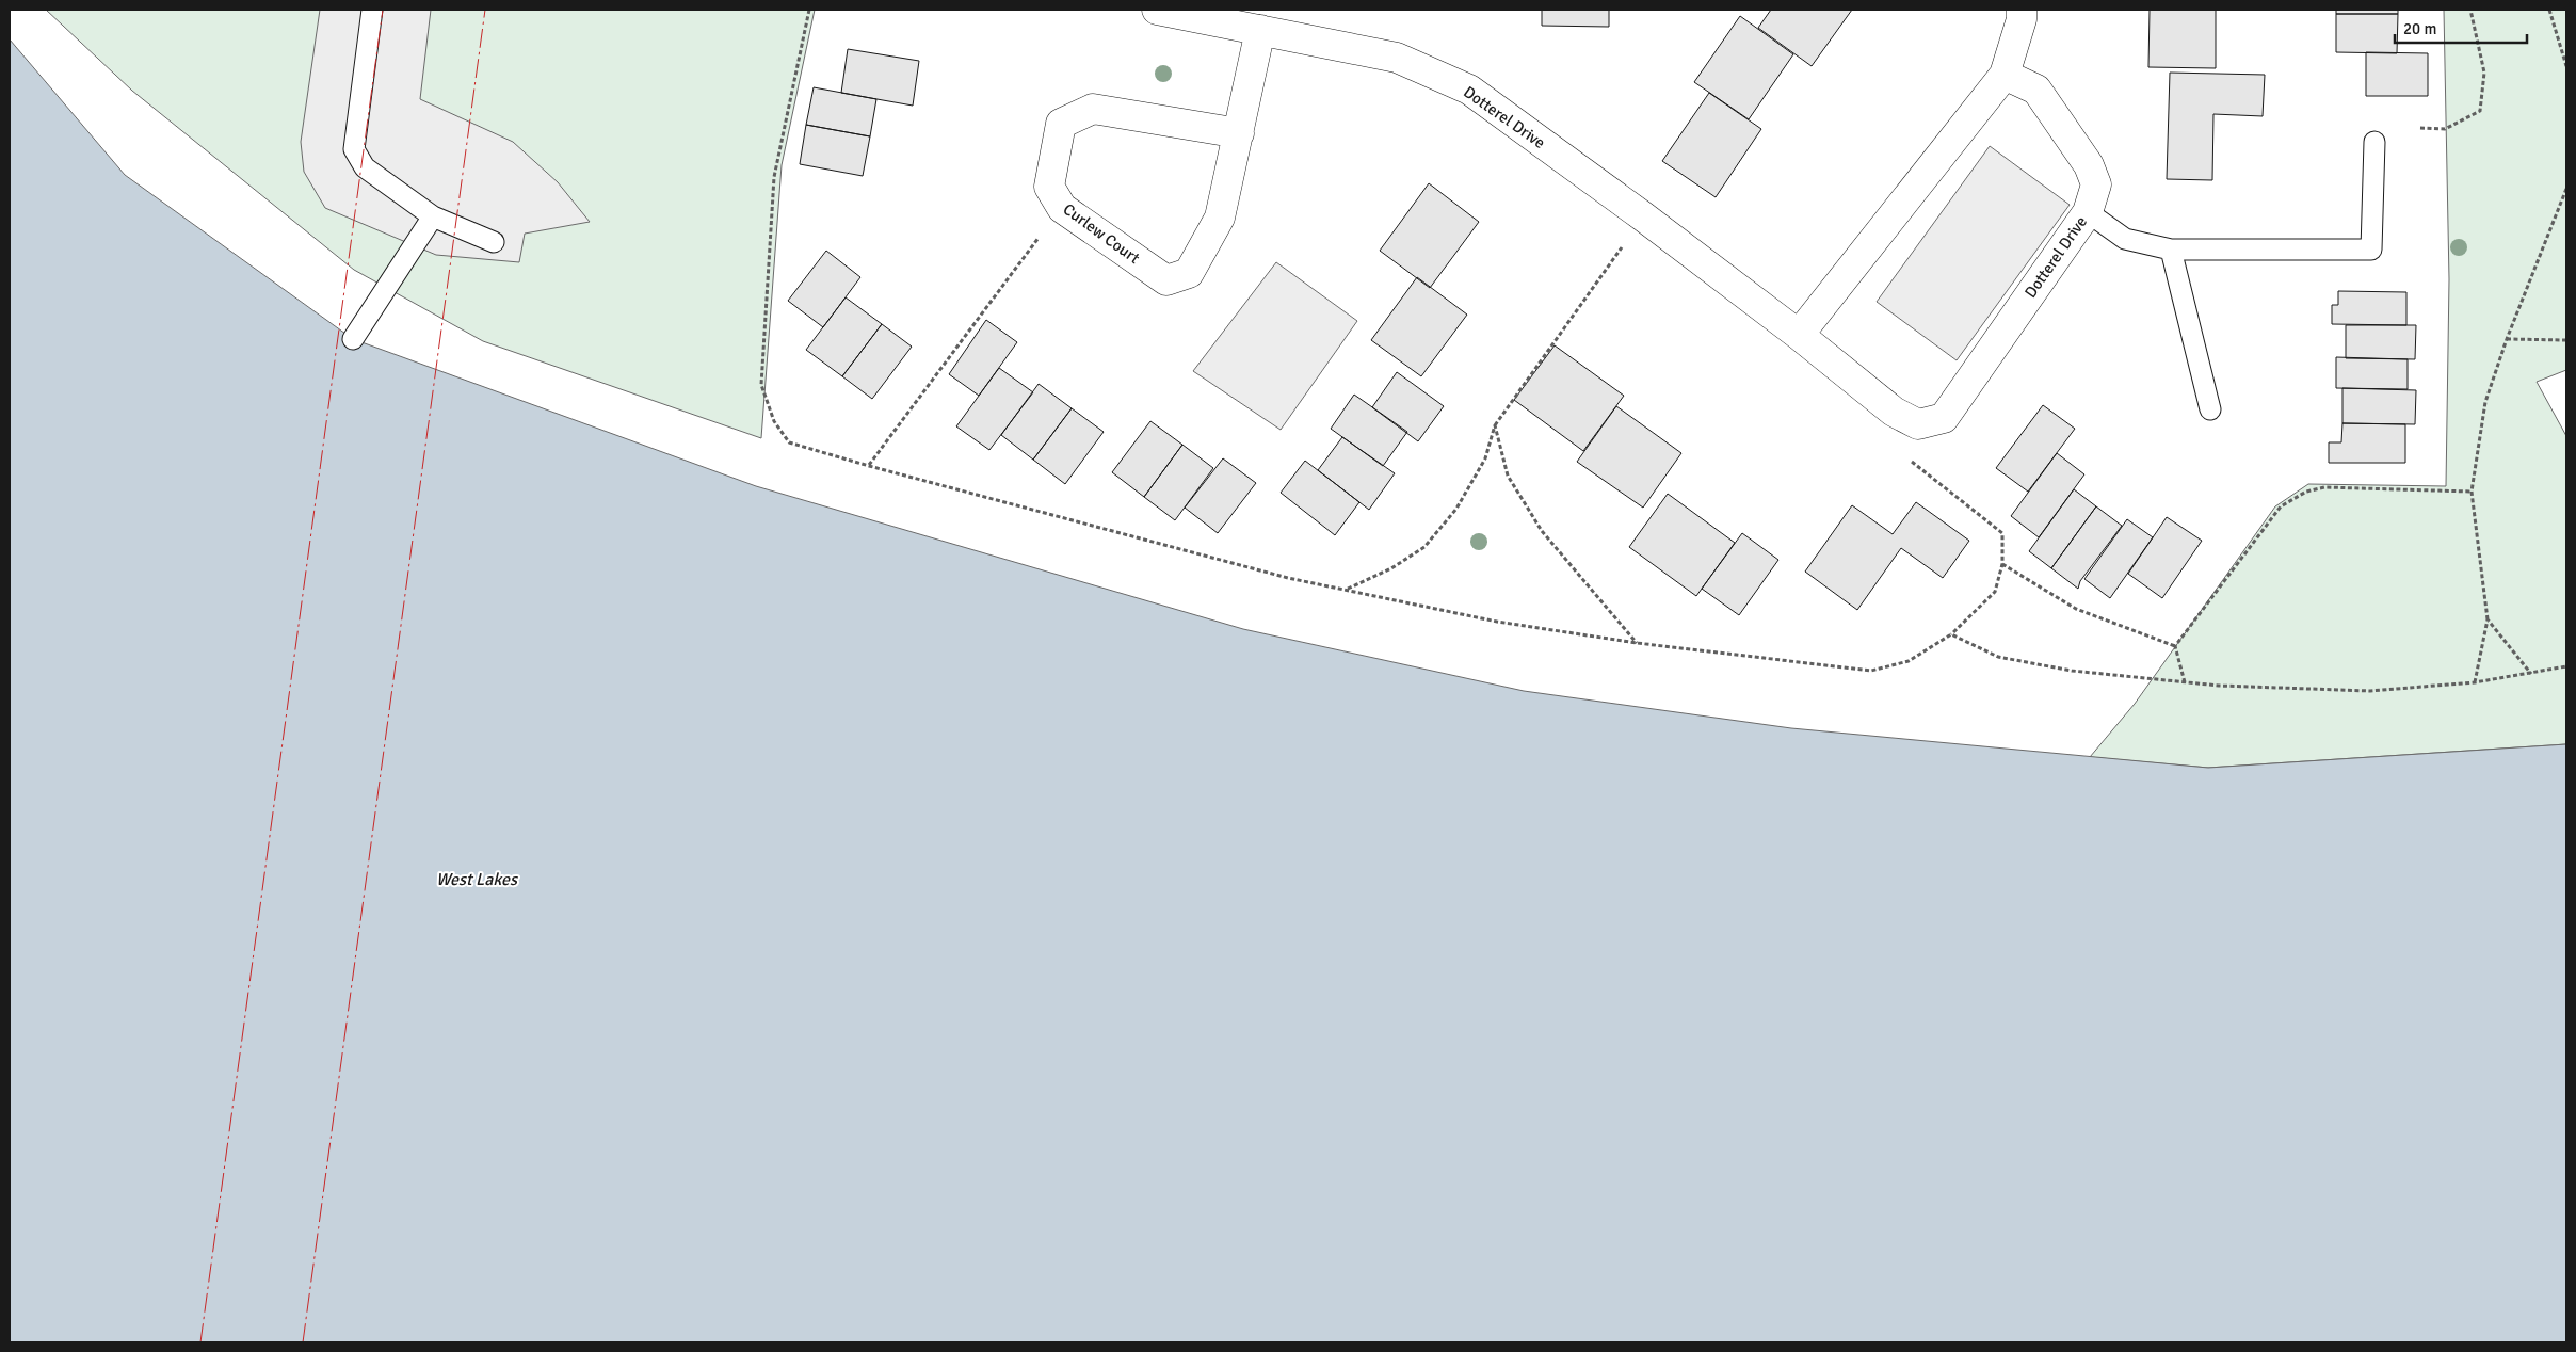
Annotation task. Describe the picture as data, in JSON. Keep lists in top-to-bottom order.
{
  "streets": {
    "street": ["Dotterel Drive", "Curlew Court"]
  },
  "crossings": [
    ["Dotterel Drive", "Curlew Court"]
  ],
  "water": ["West Lakes"],
  "scale_bar": "20 m"
}
